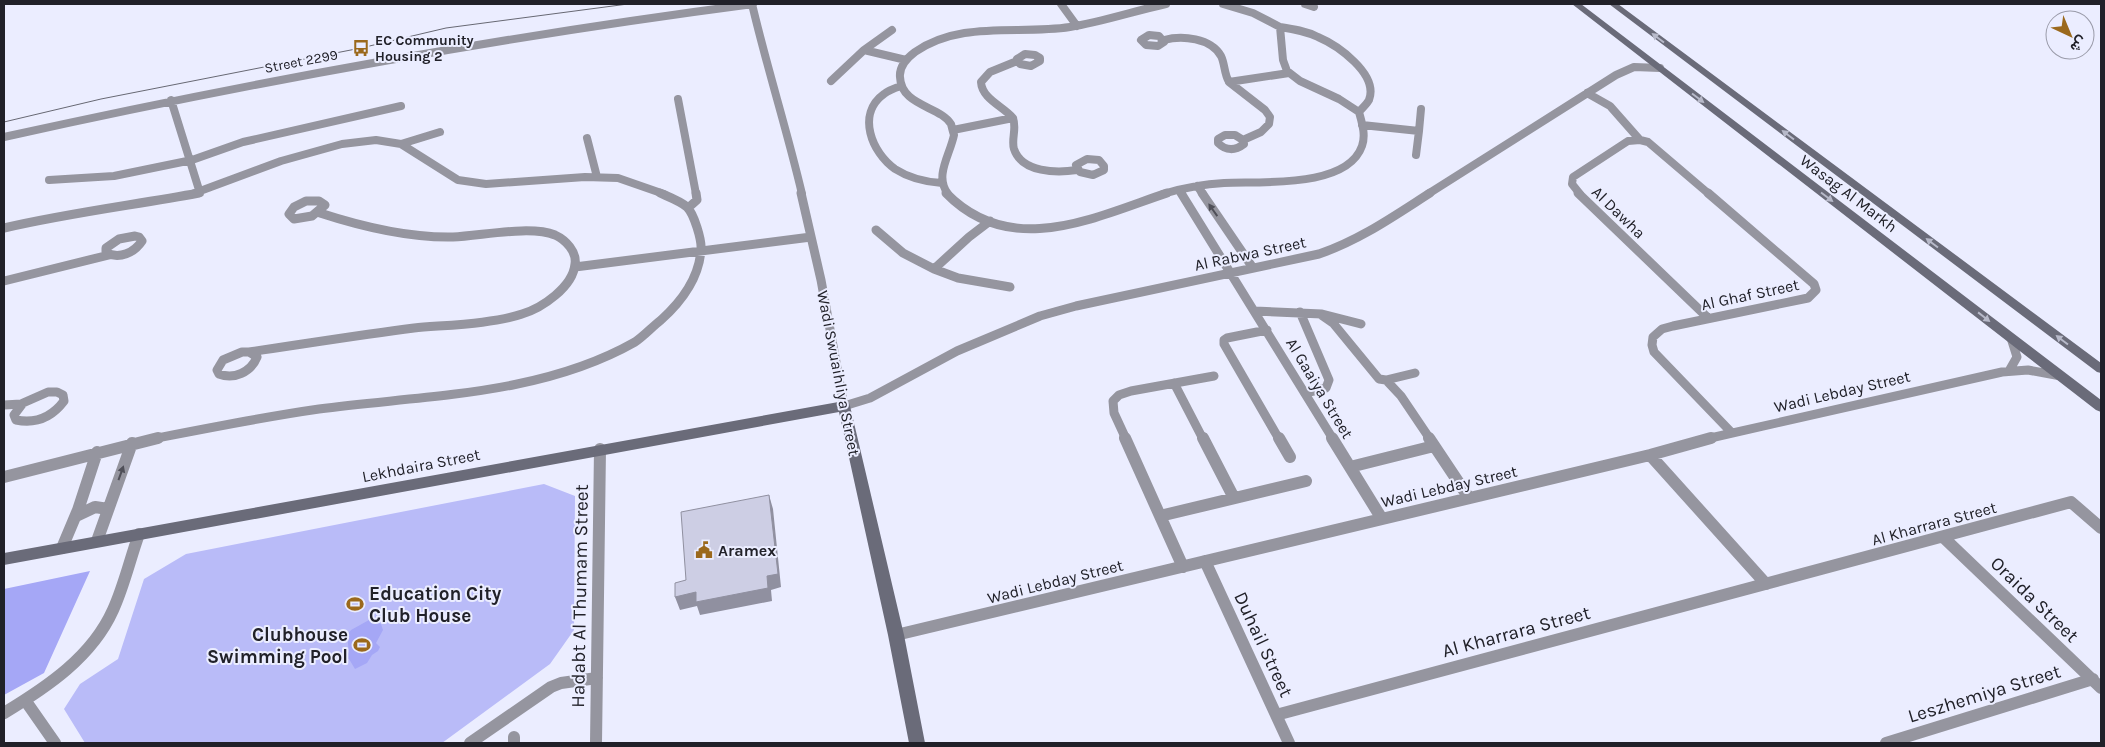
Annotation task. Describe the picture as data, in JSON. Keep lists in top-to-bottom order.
{
  "streets": {
    "street": [
      "Street 2299",
      "Wasag Al Markh",
      "Al Dawha",
      "Al Rabwa Street",
      "Al Ghaf Street",
      "Wadi Swuaihliya Street",
      "Al Gaaiya Street",
      "Wadi Lebday Street",
      "Lekhdaira Street",
      "Al Kharrara Street",
      "Hadabt Al Thumam Street",
      "Oraida Street",
      "Duhail Street",
      "Leszhemiya Street"
    ]
  },
  "crossings": [
    ["Street 2299", "Wadi Swuaihliya Street"],
    ["Wasag Al Markh", "Al Rabwa Street"],
    ["Wasag Al Markh", "Wadi Lebday Street"],
    ["Al Dawha", "Al Ghaf Street"],
    ["Al Rabwa Street", "Wadi Swuaihliya Street"],
    ["Al Rabwa Street", "Al Gaaiya Street"],
    ["Al Rabwa Street", "Lekhdaira Street"],
    ["Al Ghaf Street", "Wadi Lebday Street"],
    ["Wadi Swuaihliya Street", "Wadi Lebday Street"],
    ["Wadi Swuaihliya Street", "Lekhdaira Street"],
    ["Al Gaaiya Street", "Wadi Lebday Street"],
    ["Wadi Lebday Street", "Duhail Street"],
    ["Lekhdaira Street", "Hadabt Al Thumam Street"],
    ["Al Kharrara Street", "Oraida Street"],
    ["Al Kharrara Street", "Duhail Street"],
    ["Oraida Street", "Leszhemiya Street"]
  ],
  "places": {
    "bus stop": ["EC Community Housing 2"],
    "public building": ["Aramex"],
    "sports": ["Education City Club House", "Clubhouse Swimming Pool"]
  },
  "north": "bottom right"
}
